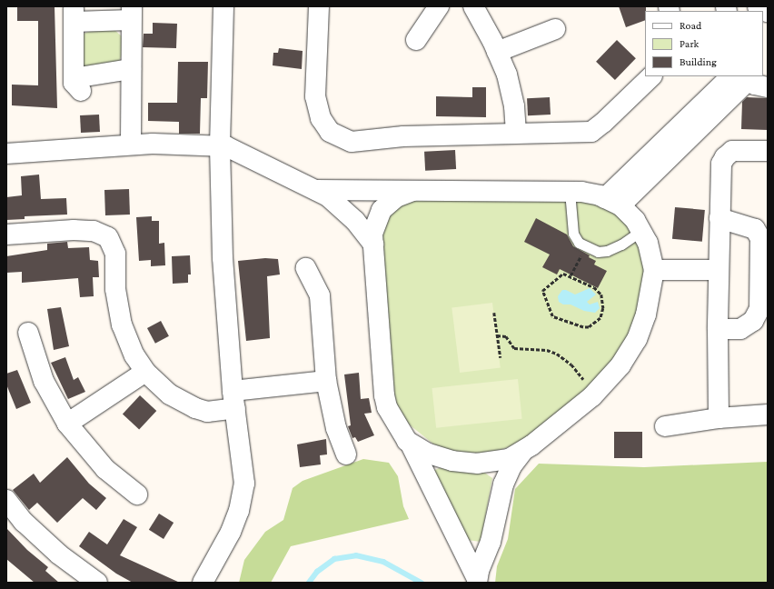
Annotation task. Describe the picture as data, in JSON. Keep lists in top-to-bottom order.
{
  "legend": ["Road", "Park", "Building"]
}
